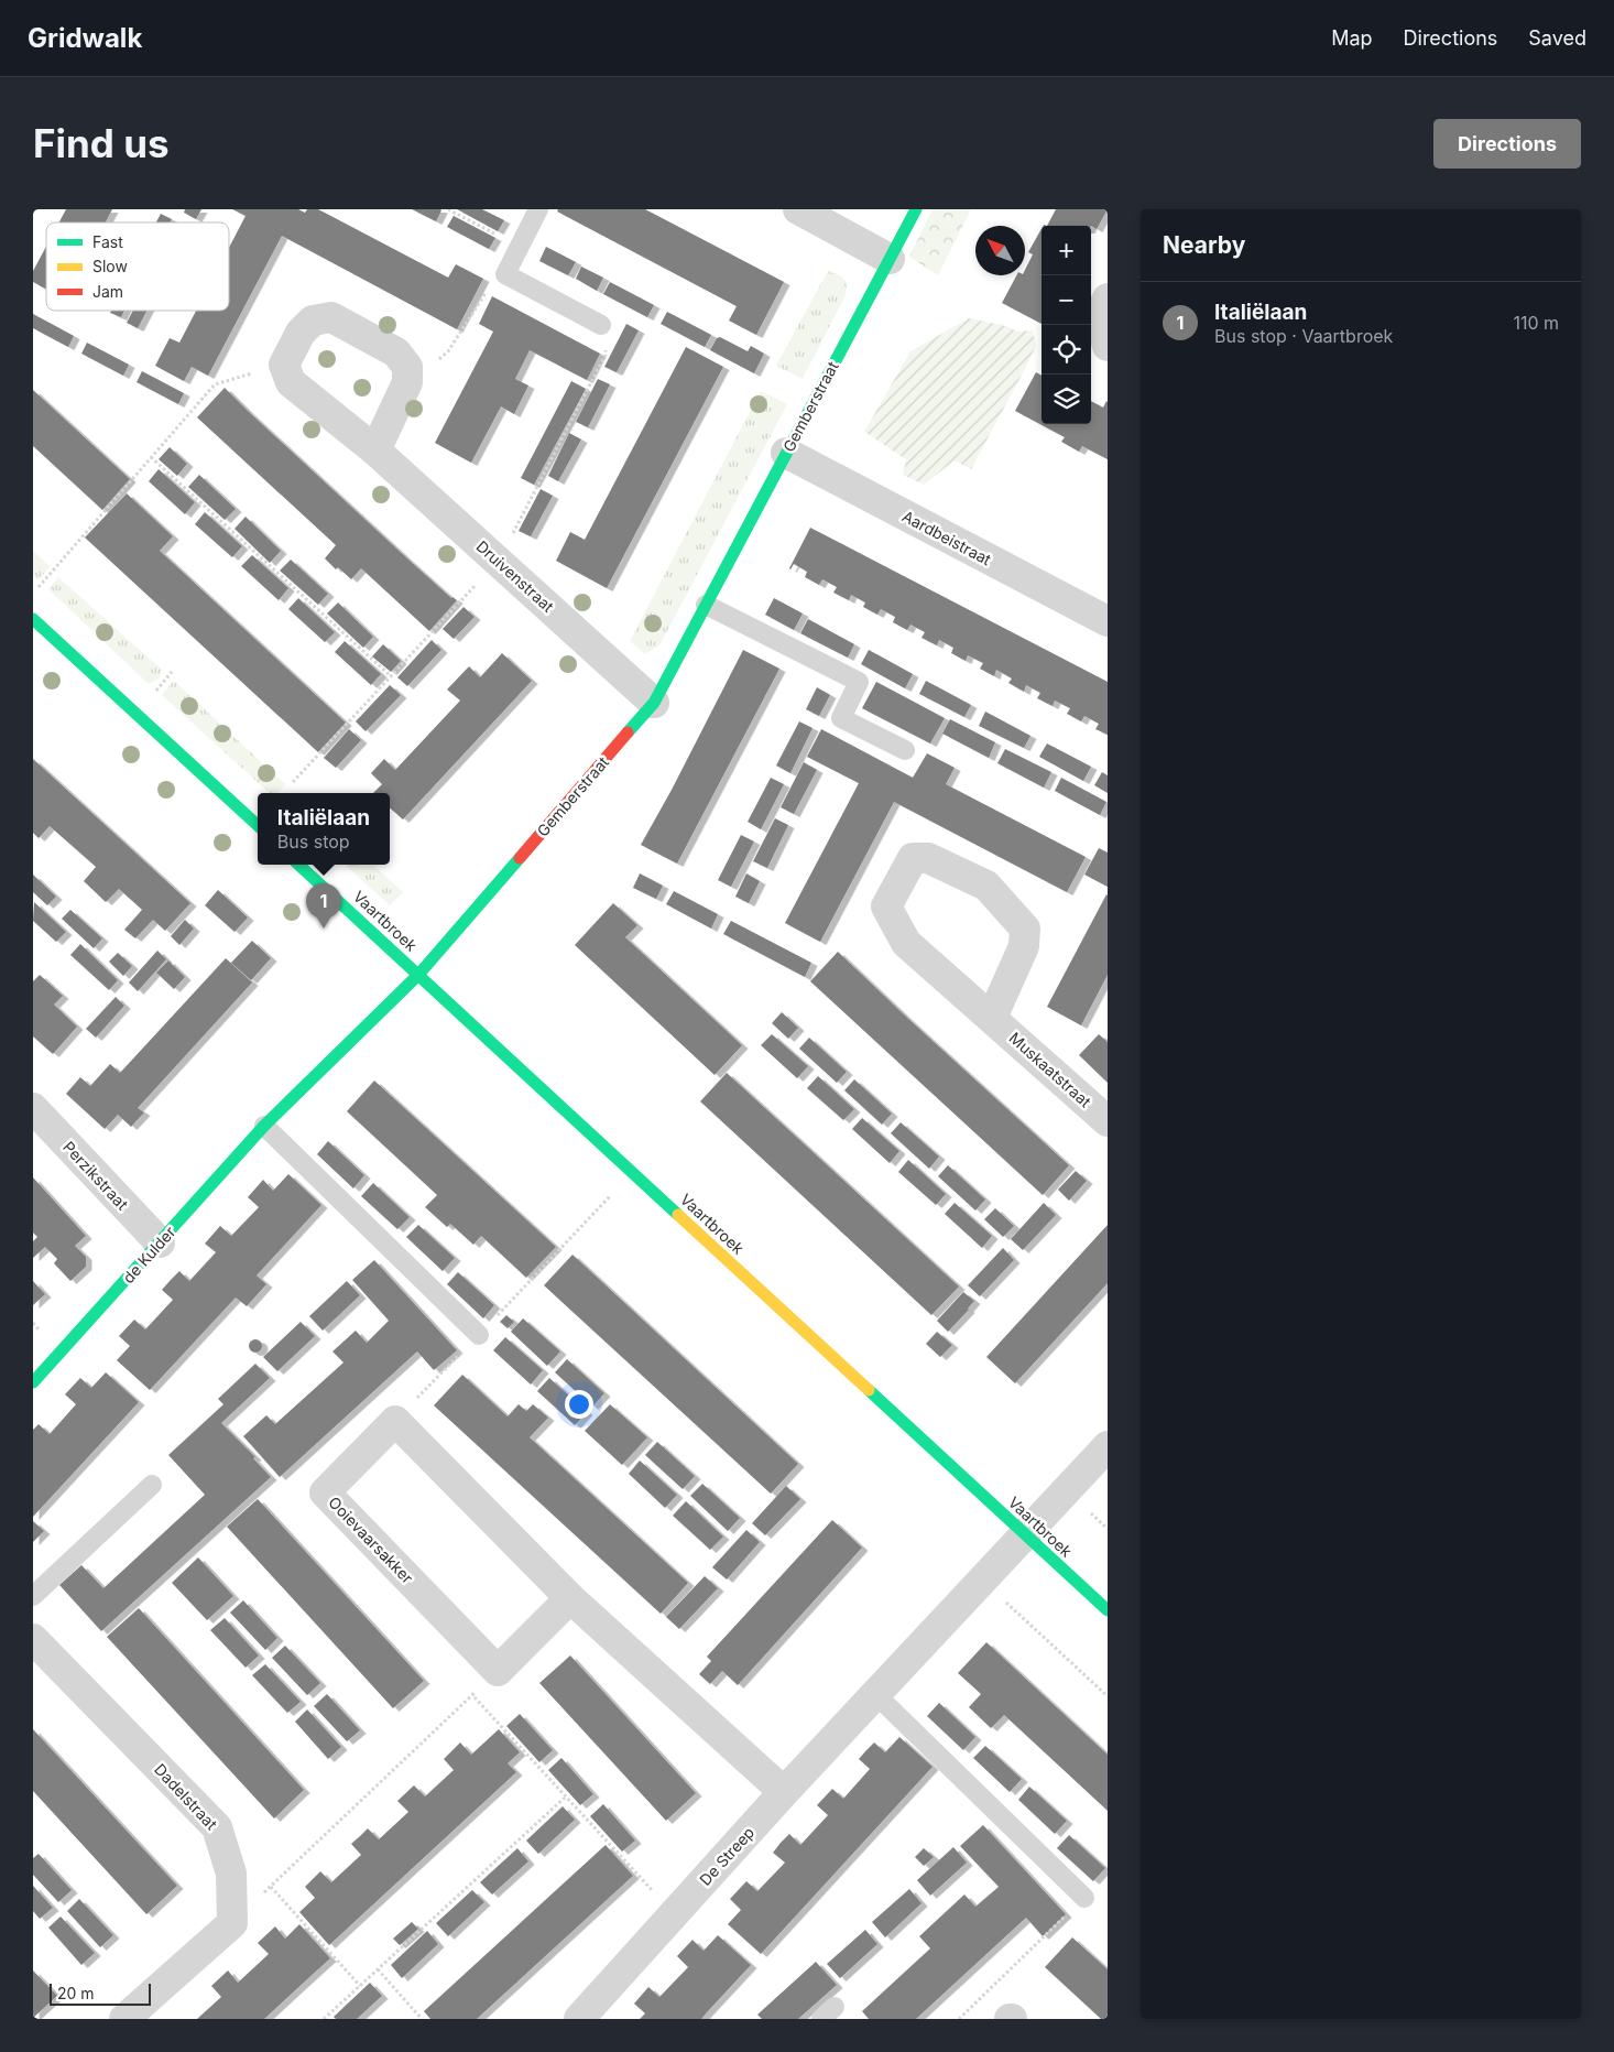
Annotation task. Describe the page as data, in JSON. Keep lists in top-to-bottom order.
{
  "streets": {
    "street": [
      "Gemberstraat",
      "Aardbeistraat",
      "Druivenstraat",
      "Vaartbroek",
      "Muskaatstraat",
      "Perzikstraat",
      "de Kulder",
      "Ooievaarsakker",
      "Dadelstraat",
      "De Streep"
    ]
  },
  "crossings": [
    ["Gemberstraat", "Aardbeistraat"],
    ["Gemberstraat", "Druivenstraat"],
    ["Gemberstraat", "Vaartbroek"],
    ["Gemberstraat", "de Kulder"],
    ["Vaartbroek", "de Kulder"],
    ["Vaartbroek", "De Streep"],
    ["Perzikstraat", "de Kulder"]
  ],
  "legend": ["Fast", "Slow", "Jam"],
  "scale_bar": "20 m",
  "north": "top left",
  "page": {
    "header": "Gridwalk",
    "nav": ["Map", "Directions", "Saved"],
    "buttons": "Directions",
    "title": "Find us",
    "heading": "Nearby",
    "map_buttons": ["+", "−"],
    "list": [
      {
        "mark": "1",
        "name": "Italiëlaan",
        "note": "Bus stop · Vaartbroek",
        "value": "110 m"
      }
    ],
    "popup": ["Italiëlaan", "Bus stop"],
    "pins": "1",
    "scale": "20 m"
  }
}
